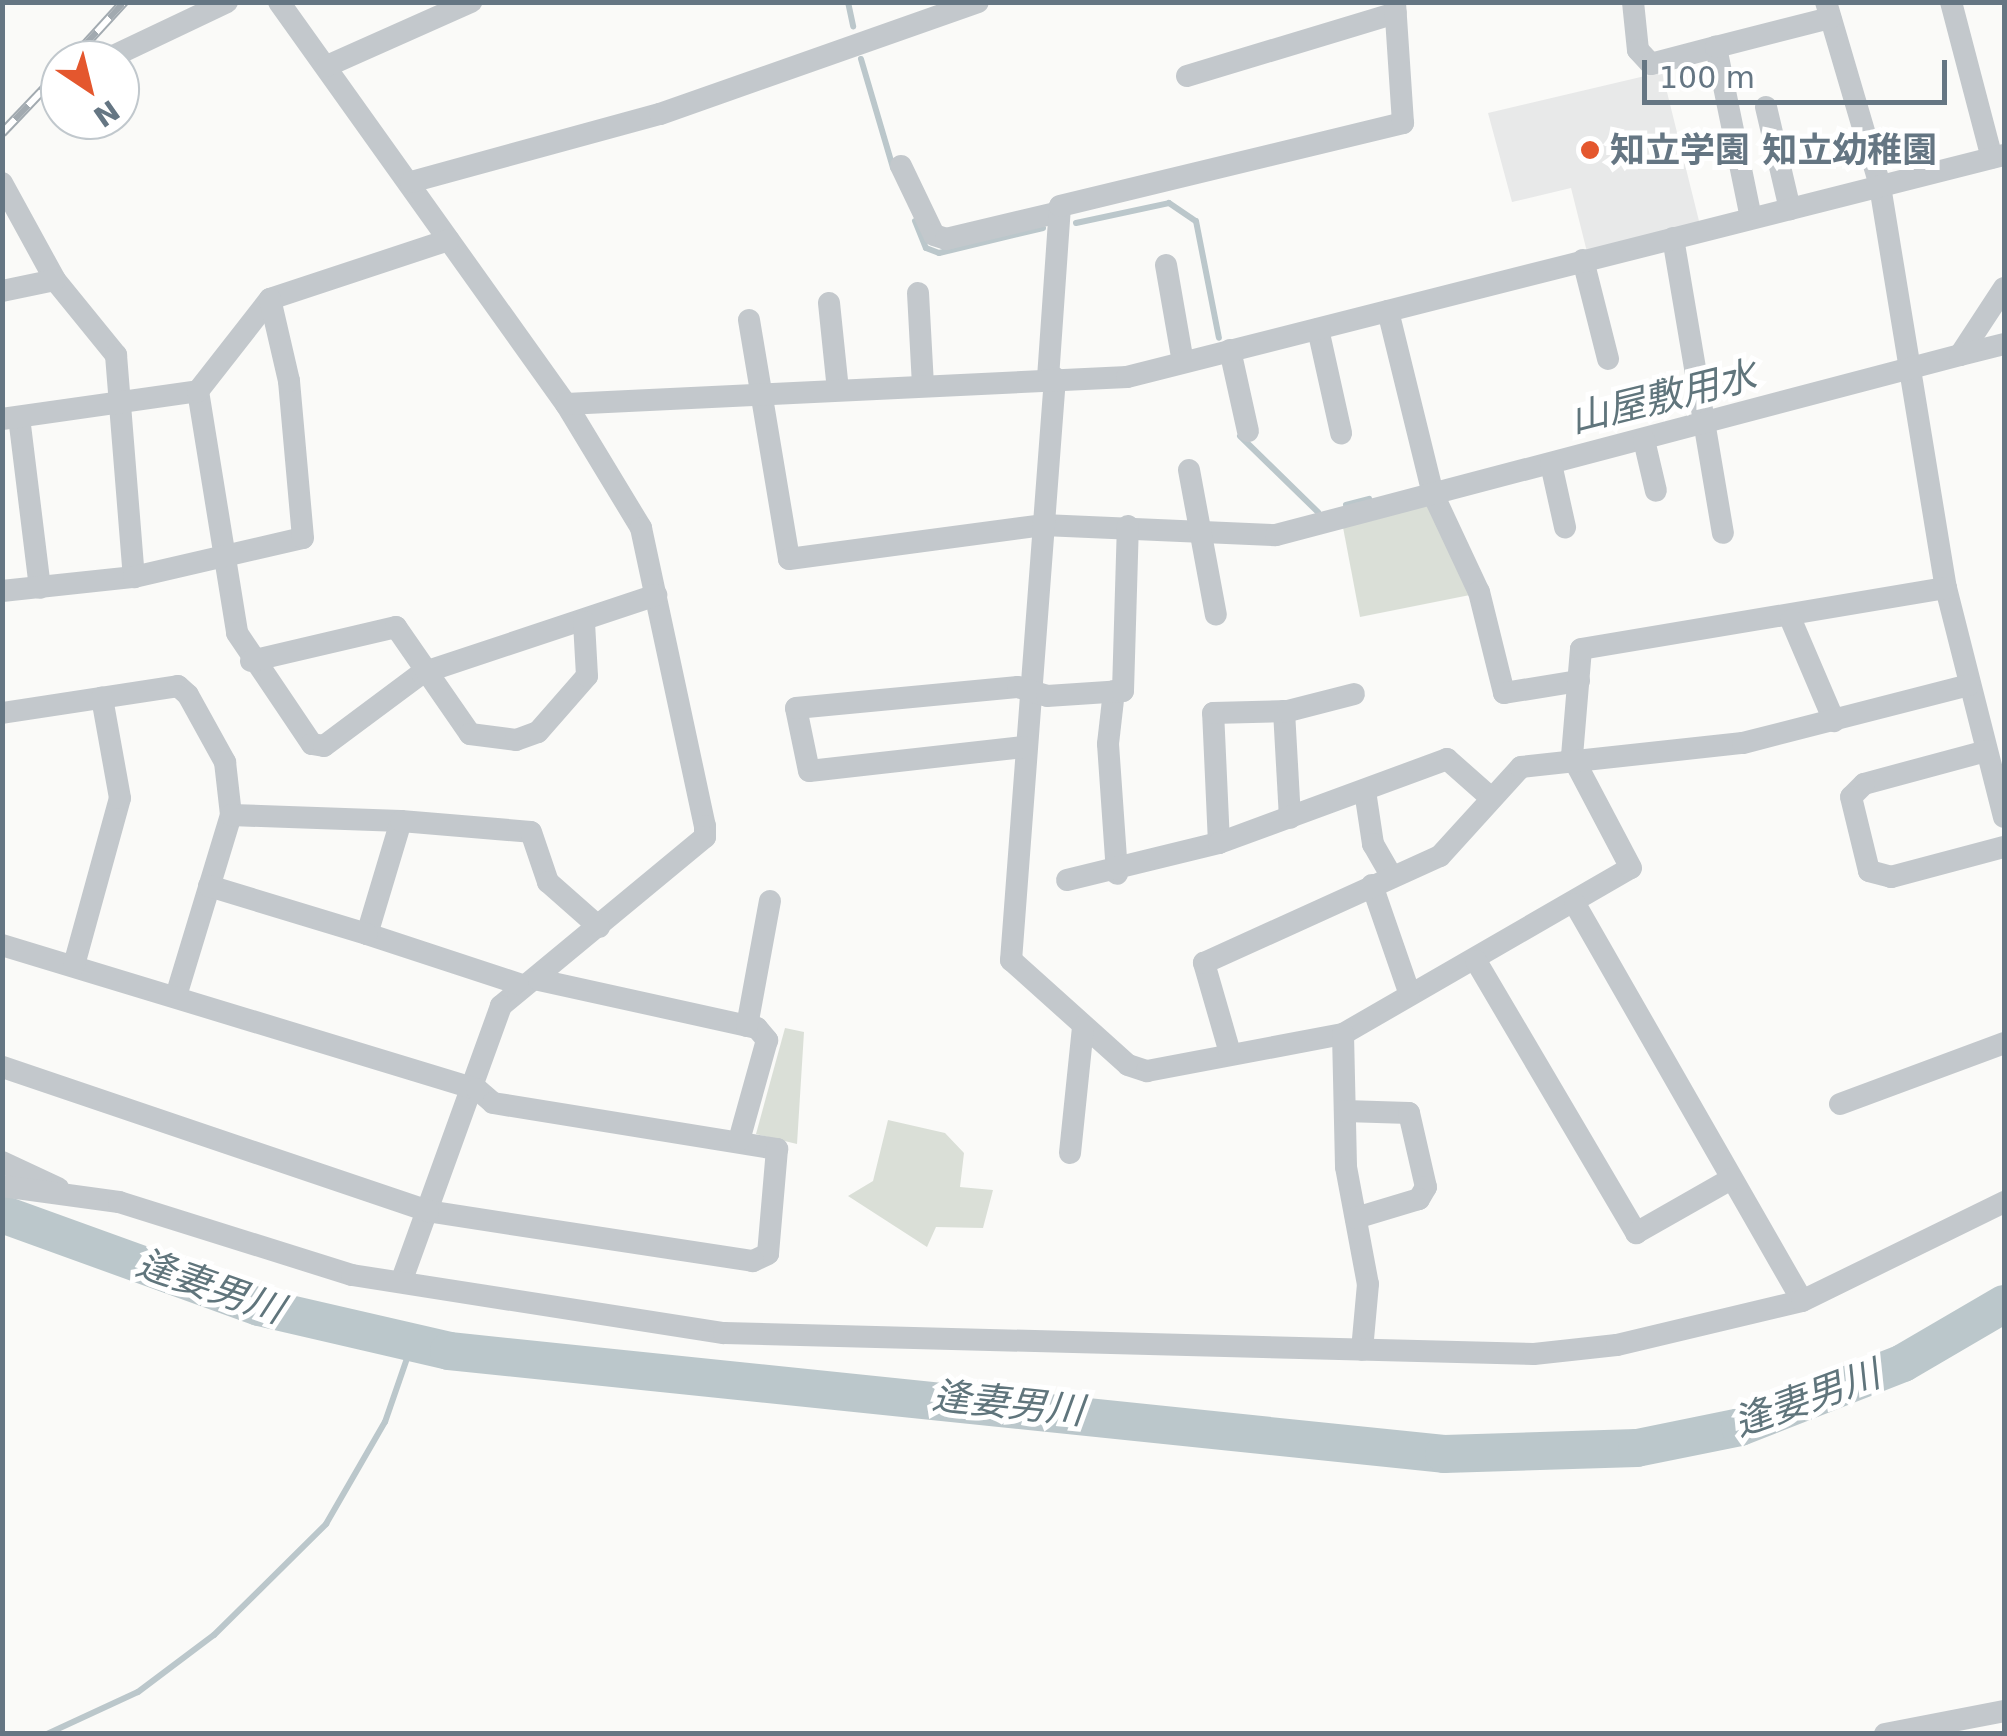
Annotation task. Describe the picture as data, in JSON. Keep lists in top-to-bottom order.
{
  "water": ["山屋敷用水", "逢妻男川"],
  "places": ["知立学園 知立幼稚園"],
  "scale_bar": "100 m",
  "north": "bottom right"
}
